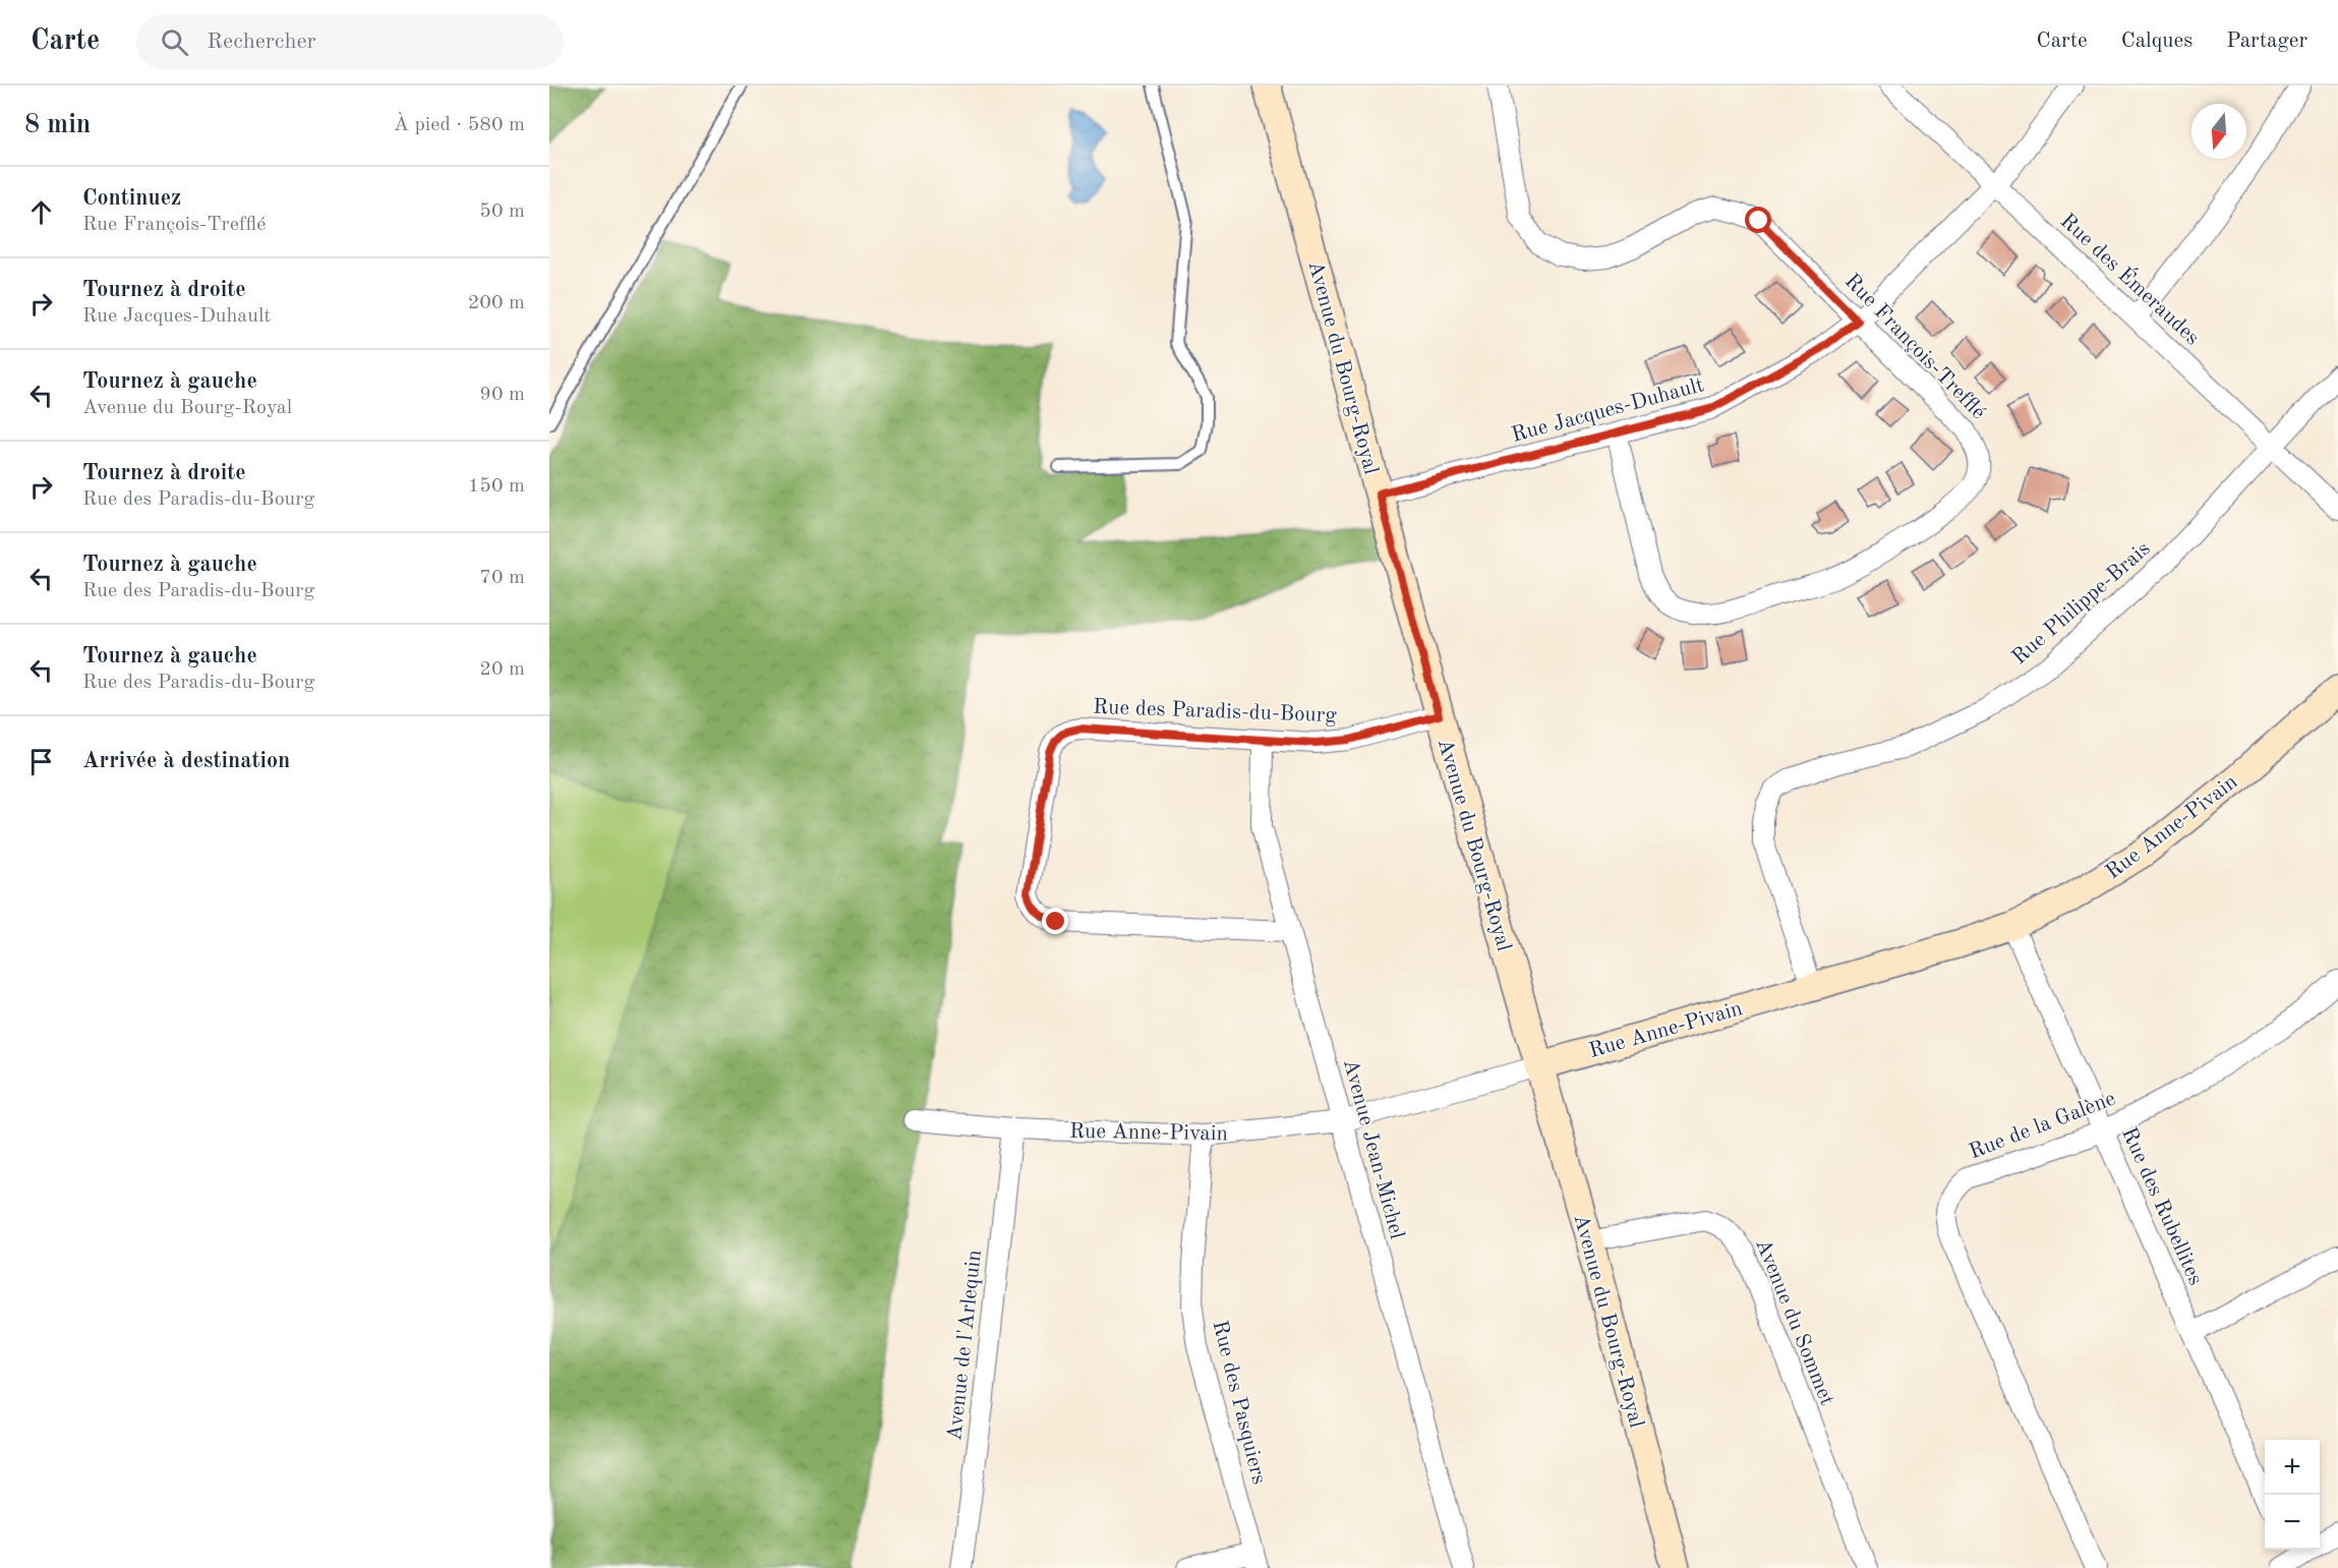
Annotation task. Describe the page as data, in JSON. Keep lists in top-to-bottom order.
{
  "streets": {
    "street": [
      "Rue des Émeraudes",
      "Rue François-Trefflé",
      "Avenue du Bourg-Royal",
      "Rue Jacques-Duhault",
      "Rue Philippe-Brais",
      "Rue des Paradis-du-Bourg",
      "Rue Anne-Pivain",
      "Rue de la Galène",
      "Avenue Jean-Michel",
      "Rue des Rubellites",
      "Avenue du Sommet",
      "Avenue de l'Arlequin",
      "Rue des Pasquiers"
    ]
  },
  "crossings": [
    ["Rue des Émeraudes", "Rue Jacques-Duhault"],
    ["Rue des Émeraudes", "Rue Philippe-Brais"],
    ["Rue François-Trefflé", "Rue Jacques-Duhault"],
    ["Avenue du Bourg-Royal", "Rue Jacques-Duhault"],
    ["Avenue du Bourg-Royal", "Rue des Paradis-du-Bourg"],
    ["Avenue du Bourg-Royal", "Rue Anne-Pivain"],
    ["Avenue du Bourg-Royal", "Avenue du Sommet"],
    ["Rue Philippe-Brais", "Rue Anne-Pivain"],
    ["Rue des Paradis-du-Bourg", "Avenue Jean-Michel"],
    ["Rue Anne-Pivain", "Avenue Jean-Michel"],
    ["Rue Anne-Pivain", "Rue des Rubellites"],
    ["Rue Anne-Pivain", "Avenue de l'Arlequin"],
    ["Rue Anne-Pivain", "Rue des Pasquiers"],
    ["Rue de la Galène", "Rue des Rubellites"]
  ],
  "north": "bottom",
  "page": {
    "header": "Carte",
    "search": "Rechercher",
    "nav": ["Carte", "Calques", "Partager"],
    "heading": ["8 min", "À pied · 580 m"],
    "list": [
      ["Continuez", "Rue François-Trefflé", "50 m"],
      ["Tournez à droite", "Rue Jacques-Duhault", "200 m"],
      ["Tournez à gauche", "Avenue du Bourg-Royal", "90 m"],
      ["Tournez à droite", "Rue des Paradis-du-Bourg", "150 m"],
      ["Tournez à gauche", "Rue des Paradis-du-Bourg", "70 m"],
      ["Tournez à gauche", "Rue des Paradis-du-Bourg", "20 m"],
      "Arrivée à destination"
    ],
    "map_buttons": ["+", "−"]
  }
}
